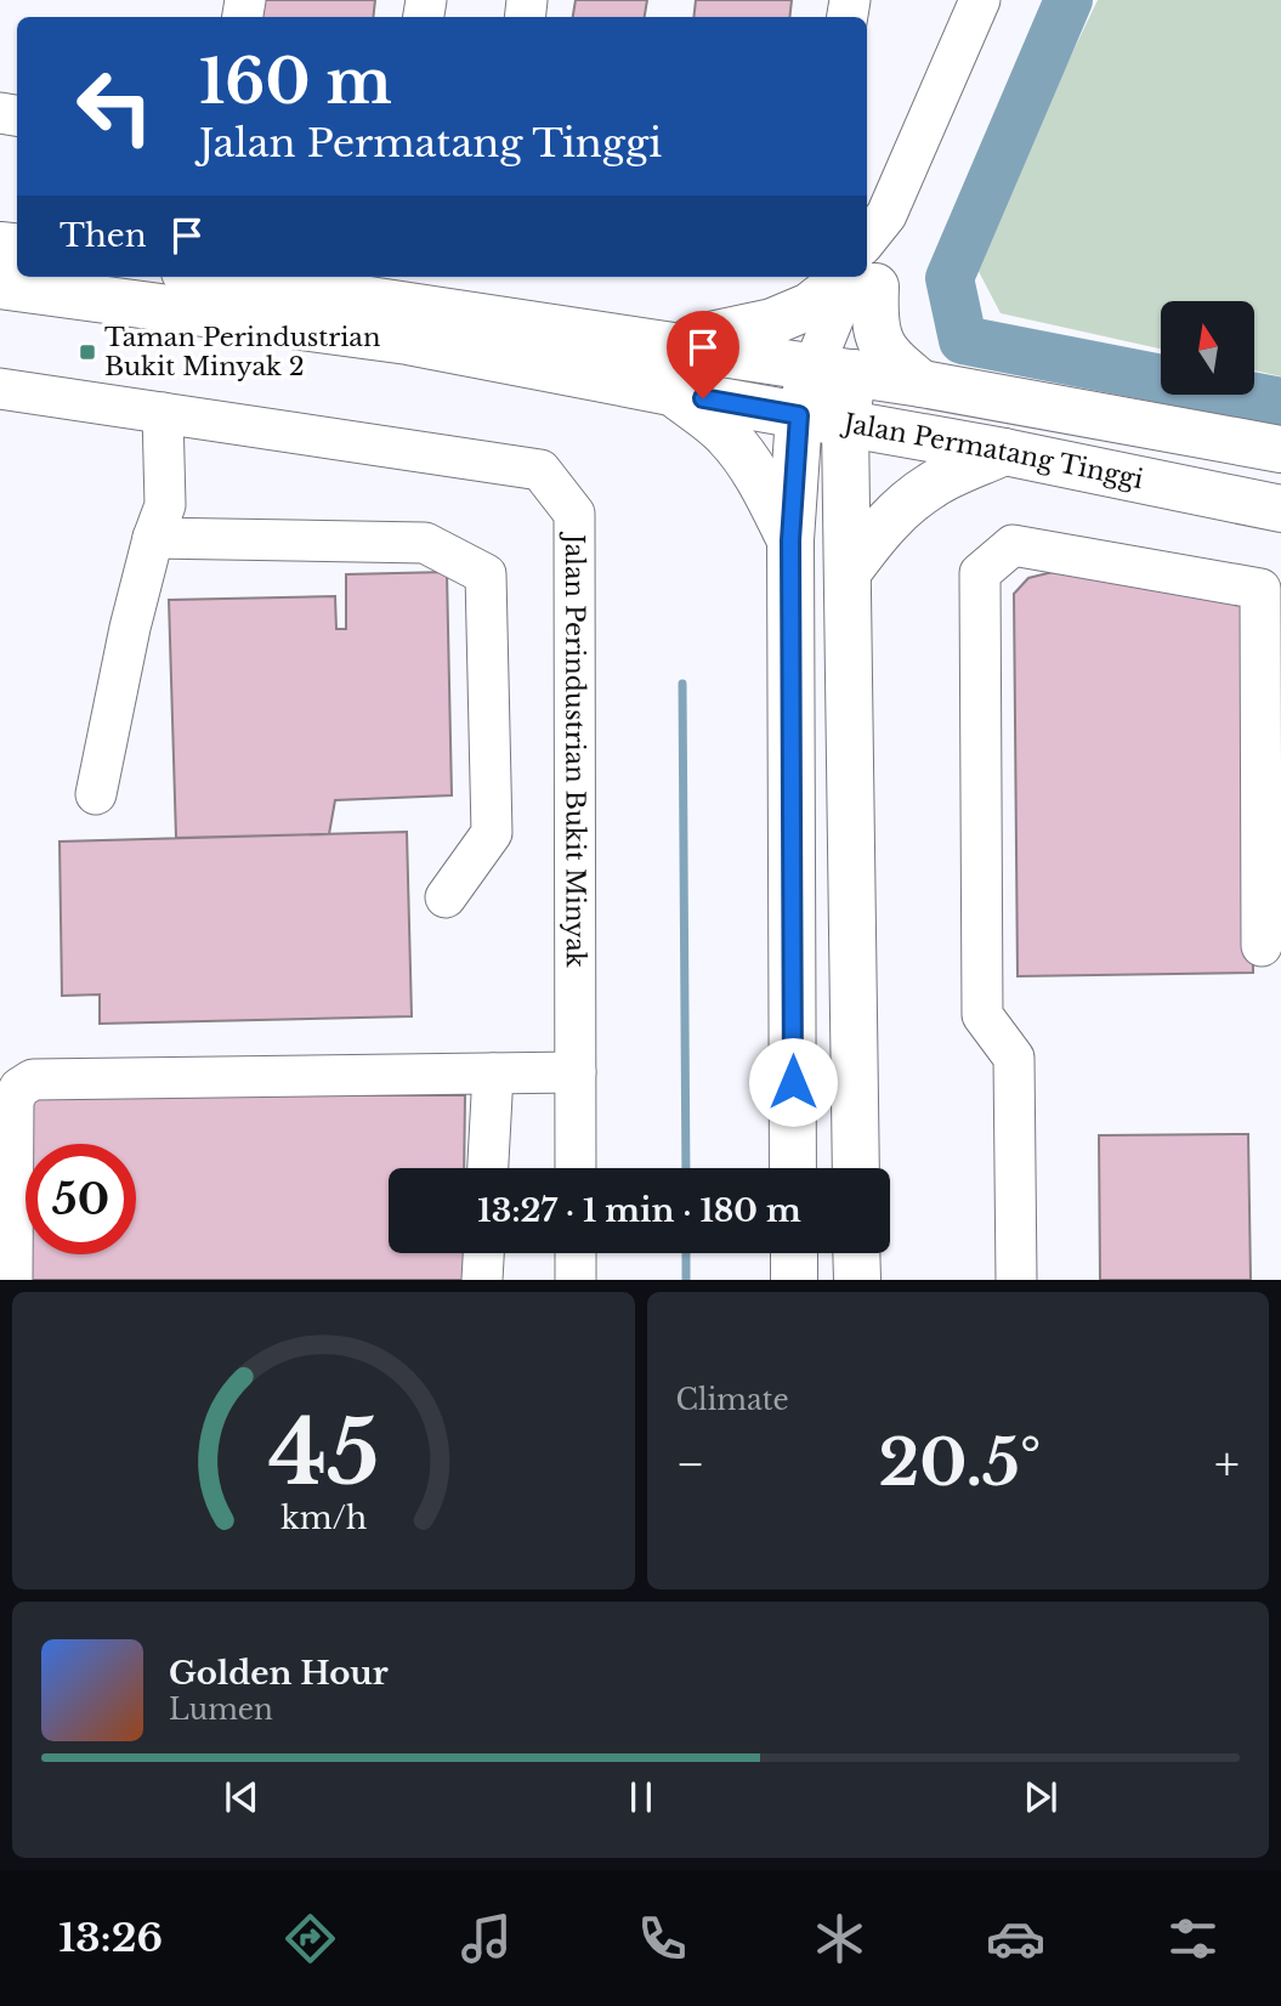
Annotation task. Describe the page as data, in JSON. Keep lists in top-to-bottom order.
{
  "streets": {
    "main road": ["Jalan Permatang Tinggi"],
    "street": ["Jalan Perindustrian Bukit Minyak"]
  },
  "places": {
    "transit": ["Taman Perindustrian Bukit Minyak 2"]
  },
  "north": "top",
  "page": {
    "turn": ["160 m", "Jalan Permatang Tinggi"],
    "then": "Then",
    "limit": "50",
    "trip": "13:27 · 1 min · 180 m",
    "tile": "Climate",
    "heat": ["−", "20.5°", "+"],
    "song": ["Golden Hour", "Lumen"],
    "tabs": "13:26",
    "gauge": ["45", "km/h"]
  }
}
